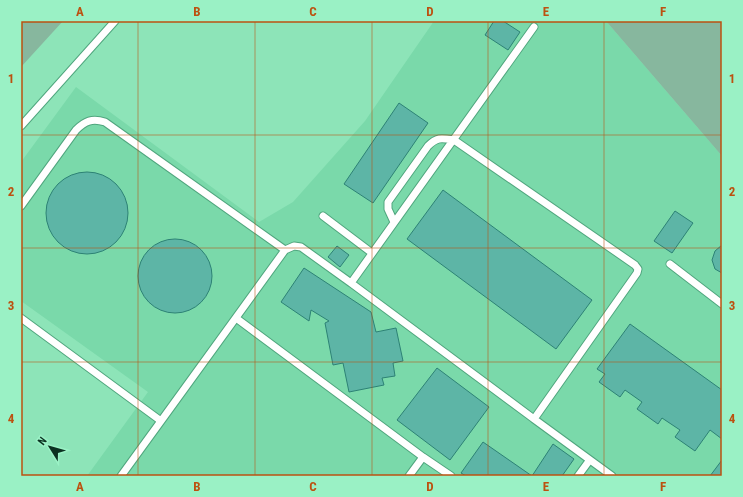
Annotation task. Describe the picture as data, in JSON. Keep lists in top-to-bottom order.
{
  "north": "top left",
  "grid": {
    "columns": [
      "A",
      "B",
      "C",
      "D",
      "E",
      "F"
    ],
    "rows": [
      "1",
      "2",
      "3",
      "4"
    ]
  }
}
